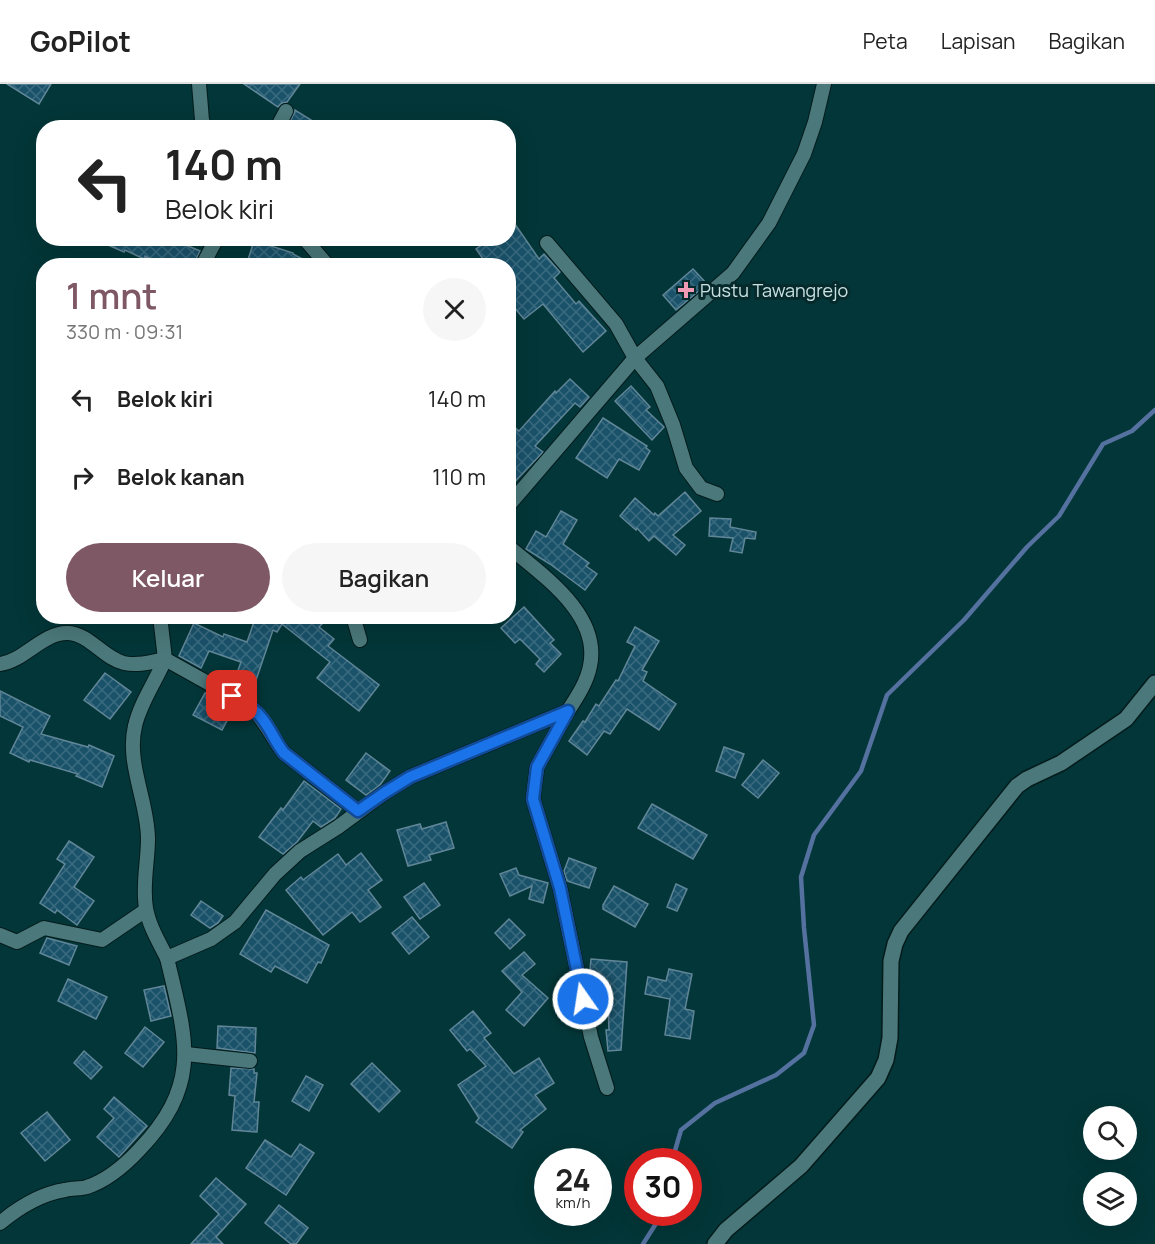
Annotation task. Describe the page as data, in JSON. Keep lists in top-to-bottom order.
{
  "places": {
    "health": ["Pustu Tawangrejo"]
  },
  "page": {
    "header": "GoPilot",
    "nav": ["Peta", "Lapisan", "Bagikan"],
    "turn": ["140 m", "Belok kiri"],
    "heading": ["1 mnt", "330 m · 09:31"],
    "list": [
      {
        "name": "Belok kiri",
        "value": "140 m"
      },
      {
        "name": "Belok kanan",
        "value": "110 m"
      }
    ],
    "buttons": ["Keluar", "Bagikan"],
    "speed": "24 km/h",
    "limit": "30"
  }
}
